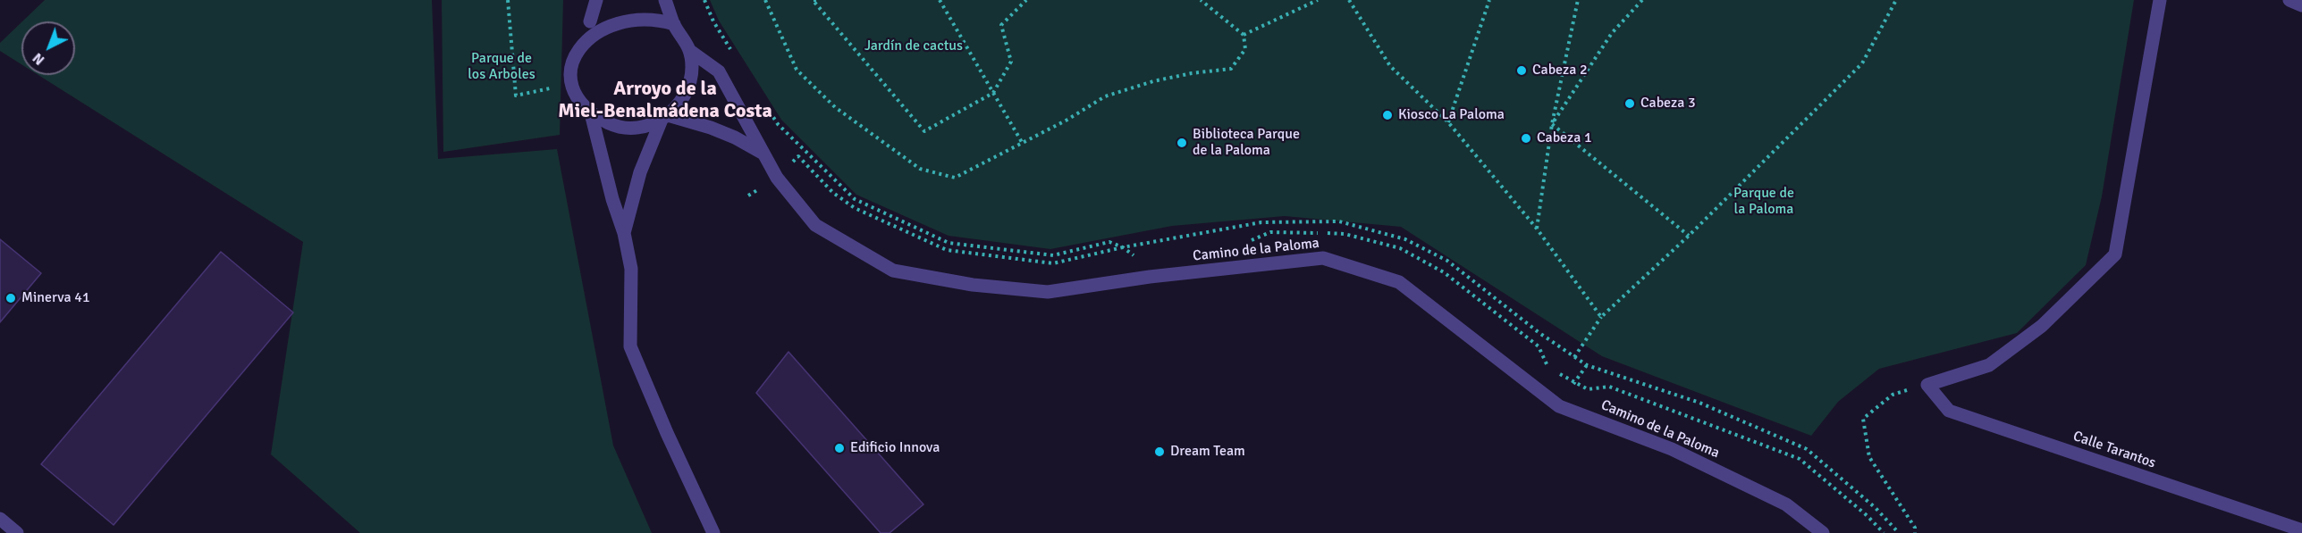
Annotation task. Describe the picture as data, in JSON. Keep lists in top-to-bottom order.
{
  "streets": {
    "street": ["Camino de la Paloma", "Calle Tarantos"]
  },
  "districts": ["Arroyo de la Miel-Benalmádena Costa"],
  "parks": ["Jardín de cactus", "Parque de los Arboles", "Parque de la Paloma"],
  "places": [
    "Cabeza 2",
    "Cabeza 3",
    "Kiosco La Paloma",
    "Cabeza 1",
    "Biblioteca Parque de la Paloma",
    "Minerva 41",
    "Edificio Innova",
    "Dream Team"
  ],
  "north": "bottom left"
}
